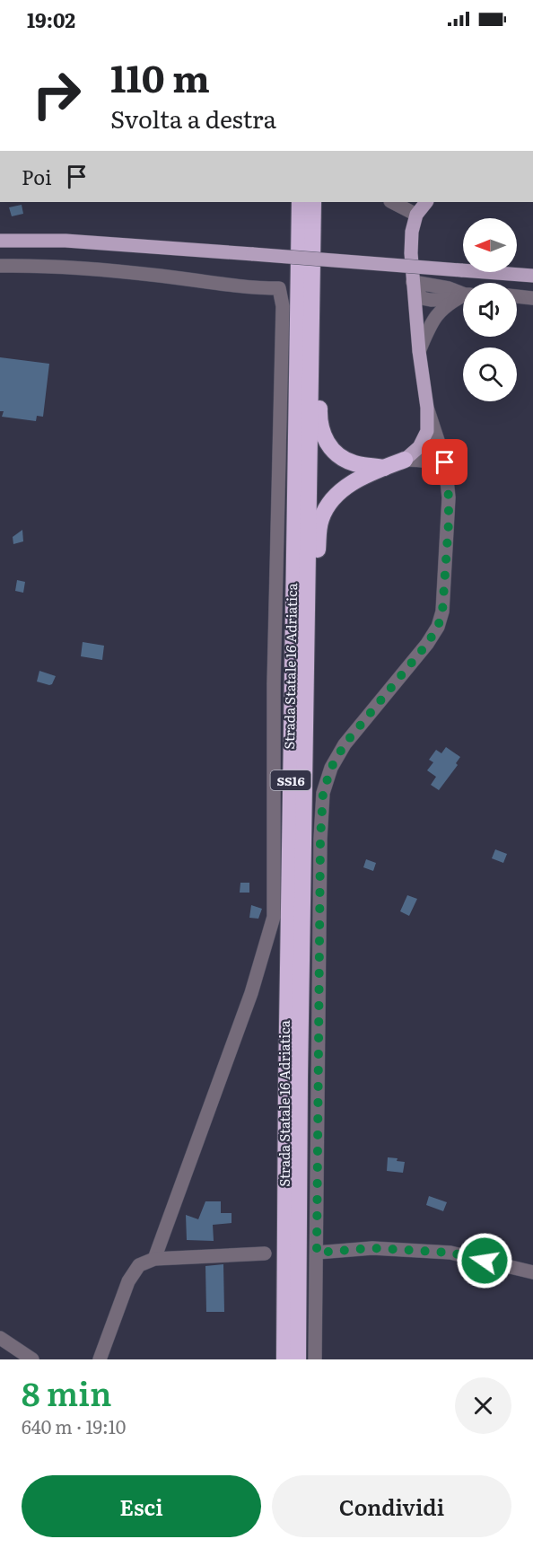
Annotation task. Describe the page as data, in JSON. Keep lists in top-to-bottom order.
{
  "streets": {
    "highway": ["Strada Statale 16 Adriatica", "SS16"]
  },
  "north": "left",
  "page": {
    "status": "19:02",
    "turn": ["110 m", "Svolta a destra"],
    "then": "Poi",
    "heading": ["8 min", "640 m · 19:10"],
    "buttons": ["Esci", "Condividi"]
  }
}
